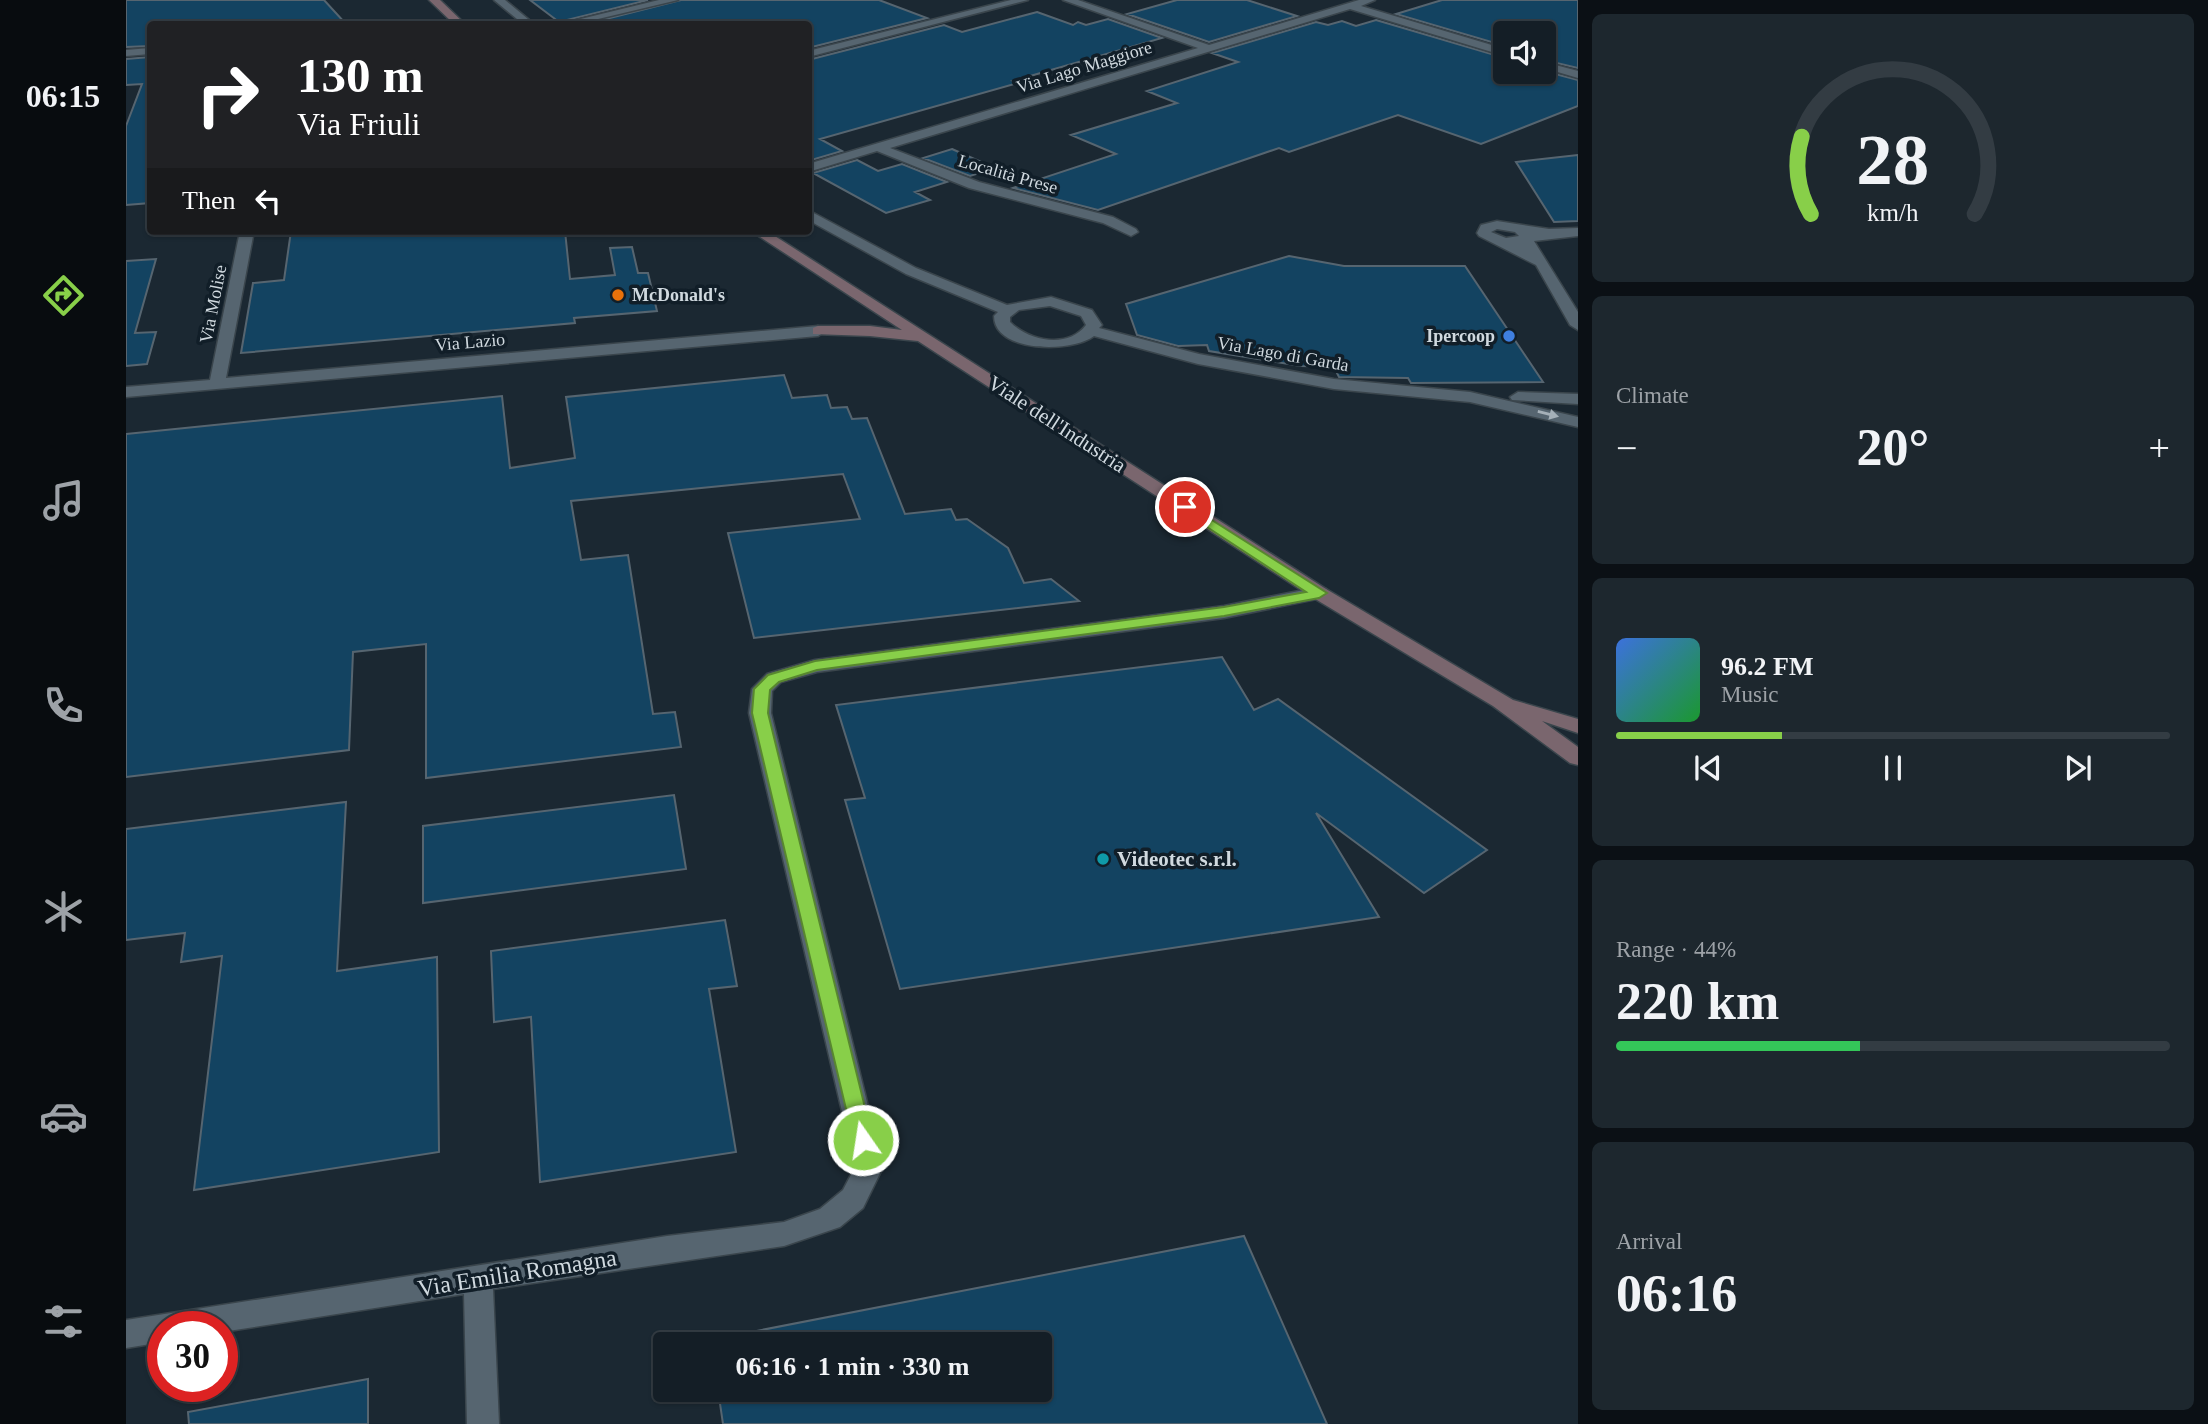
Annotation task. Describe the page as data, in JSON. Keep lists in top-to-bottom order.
{
  "streets": {
    "main road": ["Viale dell'Industria"],
    "street": [
      "Via Lago Maggiore",
      "Località Prese",
      "Via Molise",
      "Via Lazio",
      "Via Lago di Garda",
      "Via Emilia Romagna"
    ]
  },
  "crossings": [
    ["Via Lago Maggiore", "Località Prese"],
    ["Via Molise", "Via Lazio"],
    ["Viale dell'Industria", "Via Emilia Romagna"]
  ],
  "places": ["McDonald's", "Ipercoop", "Videotec s.r.l."],
  "page": {
    "tabs": "06:15",
    "turn": ["130 m", "Via Friuli"],
    "then": "Then",
    "tile": [
      "Climate",
      ["Range · 44%", "220 km"],
      ["Arrival", "06:16"]
    ],
    "heat": ["−", "20°", "+"],
    "song": ["96.2 FM", "Music"],
    "limit": "30",
    "trip": "06:16 · 1 min · 330 m",
    "gauge": ["28", "km/h"]
  }
}
